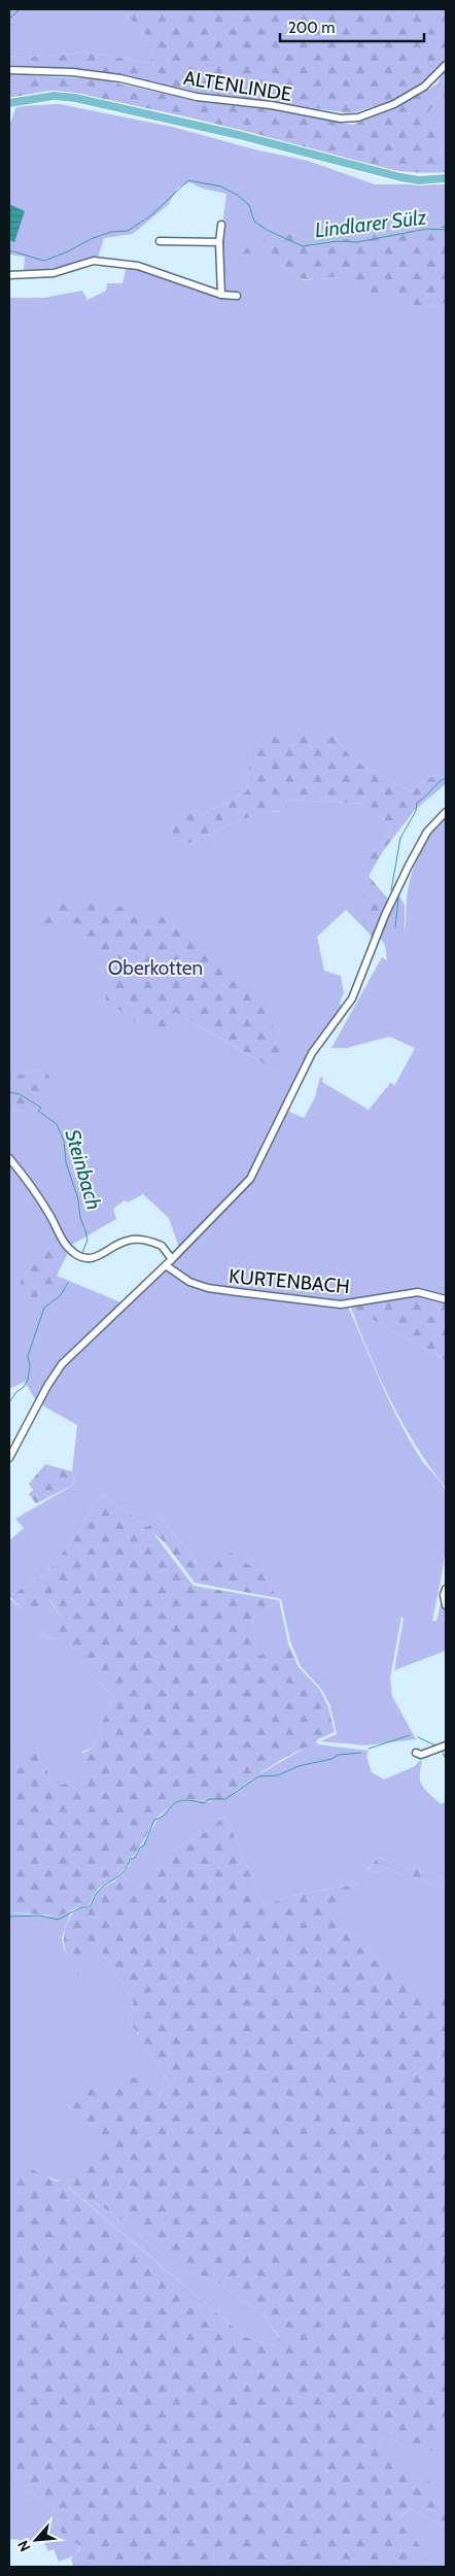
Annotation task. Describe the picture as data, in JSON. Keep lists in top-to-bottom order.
{
  "streets": {
    "street": ["ALTENLINDE", "KURTENBACH"]
  },
  "water": ["Lindlarer Sülz", "Steinbach"],
  "parks": ["Oberkotten"],
  "scale_bar": "200 m",
  "north": "bottom left"
}
